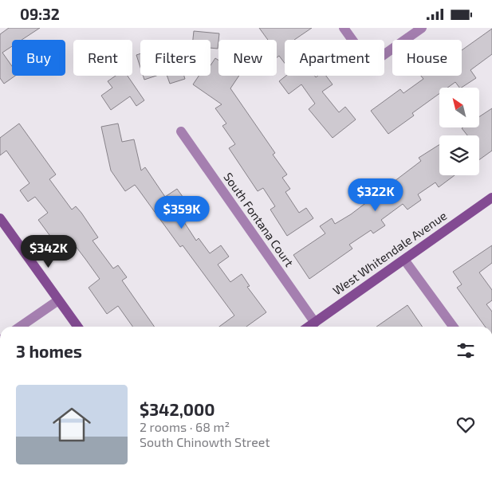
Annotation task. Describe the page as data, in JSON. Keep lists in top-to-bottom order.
{
  "streets": {
    "street": ["South Fontana Court", "West Whitendale Avenue"]
  },
  "crossings": [
    ["South Fontana Court", "West Whitendale Avenue"]
  ],
  "north": "top left",
  "page": {
    "status": "09:32",
    "chip": [
      "Buy",
      "Rent",
      "Filters",
      "New",
      "Apartment",
      "House"
    ],
    "price": ["$322K", "$359K", "$342K"],
    "heading": "3 homes",
    "list": [
      {
        "name": "$342,000",
        "note": "2 rooms · 68 m² · South Chinowth Street"
      }
    ]
  }
}
